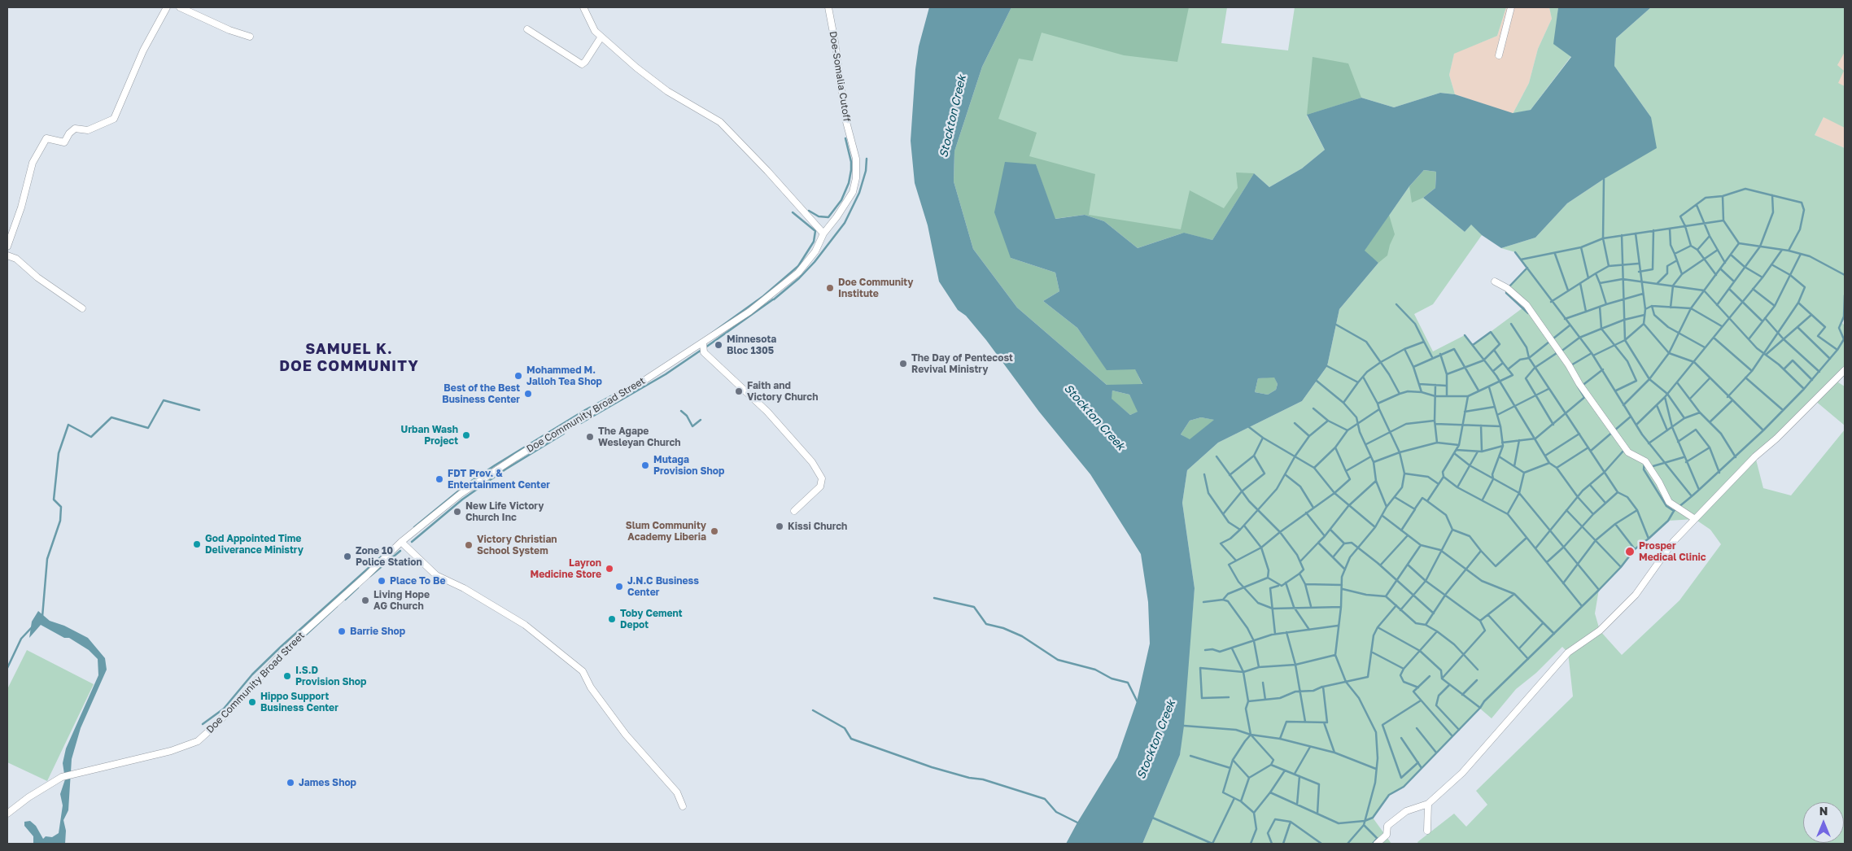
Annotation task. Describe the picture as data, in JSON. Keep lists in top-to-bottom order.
{
  "streets": {
    "street": ["Doe-Somalia Cutoff", "Doe Community Broad Street"]
  },
  "crossings": [
    ["Doe-Somalia Cutoff", "Doe Community Broad Street"]
  ],
  "districts": ["SAMUEL K. DOE COMMUNITY"],
  "water": ["Stockton Creek"],
  "places": [
    "Doe Community Institute",
    "Minnesota Bloc 1305",
    "The Day of Pentecost Revival Ministry",
    "Mohammed M. Jalloh Tea Shop",
    "Faith and Victory Church",
    "Best of the Best Business Center",
    "Urban Wash Project",
    "The Agape Wesleyan Church",
    "Mutaga Provision Shop",
    "FDT Prov. & Entertainment Center",
    "New Life Victory Church Inc",
    "Kissi Church",
    "Slum Community Academy Liberia",
    "God Appointed Time Deliverance Ministry",
    "Victory Christian School System",
    "Prosper Medical Clinic",
    "Zone 10 Police Station",
    "Layron Medicine Store",
    "Place To Be",
    "J.N.C Business Center",
    "Living Hope AG Church",
    "Toby Cement Depot",
    "Barrie Shop",
    "I.S.D Provision Shop",
    "Hippo Support Business Center",
    "James Shop"
  ],
  "north": "top"
}
